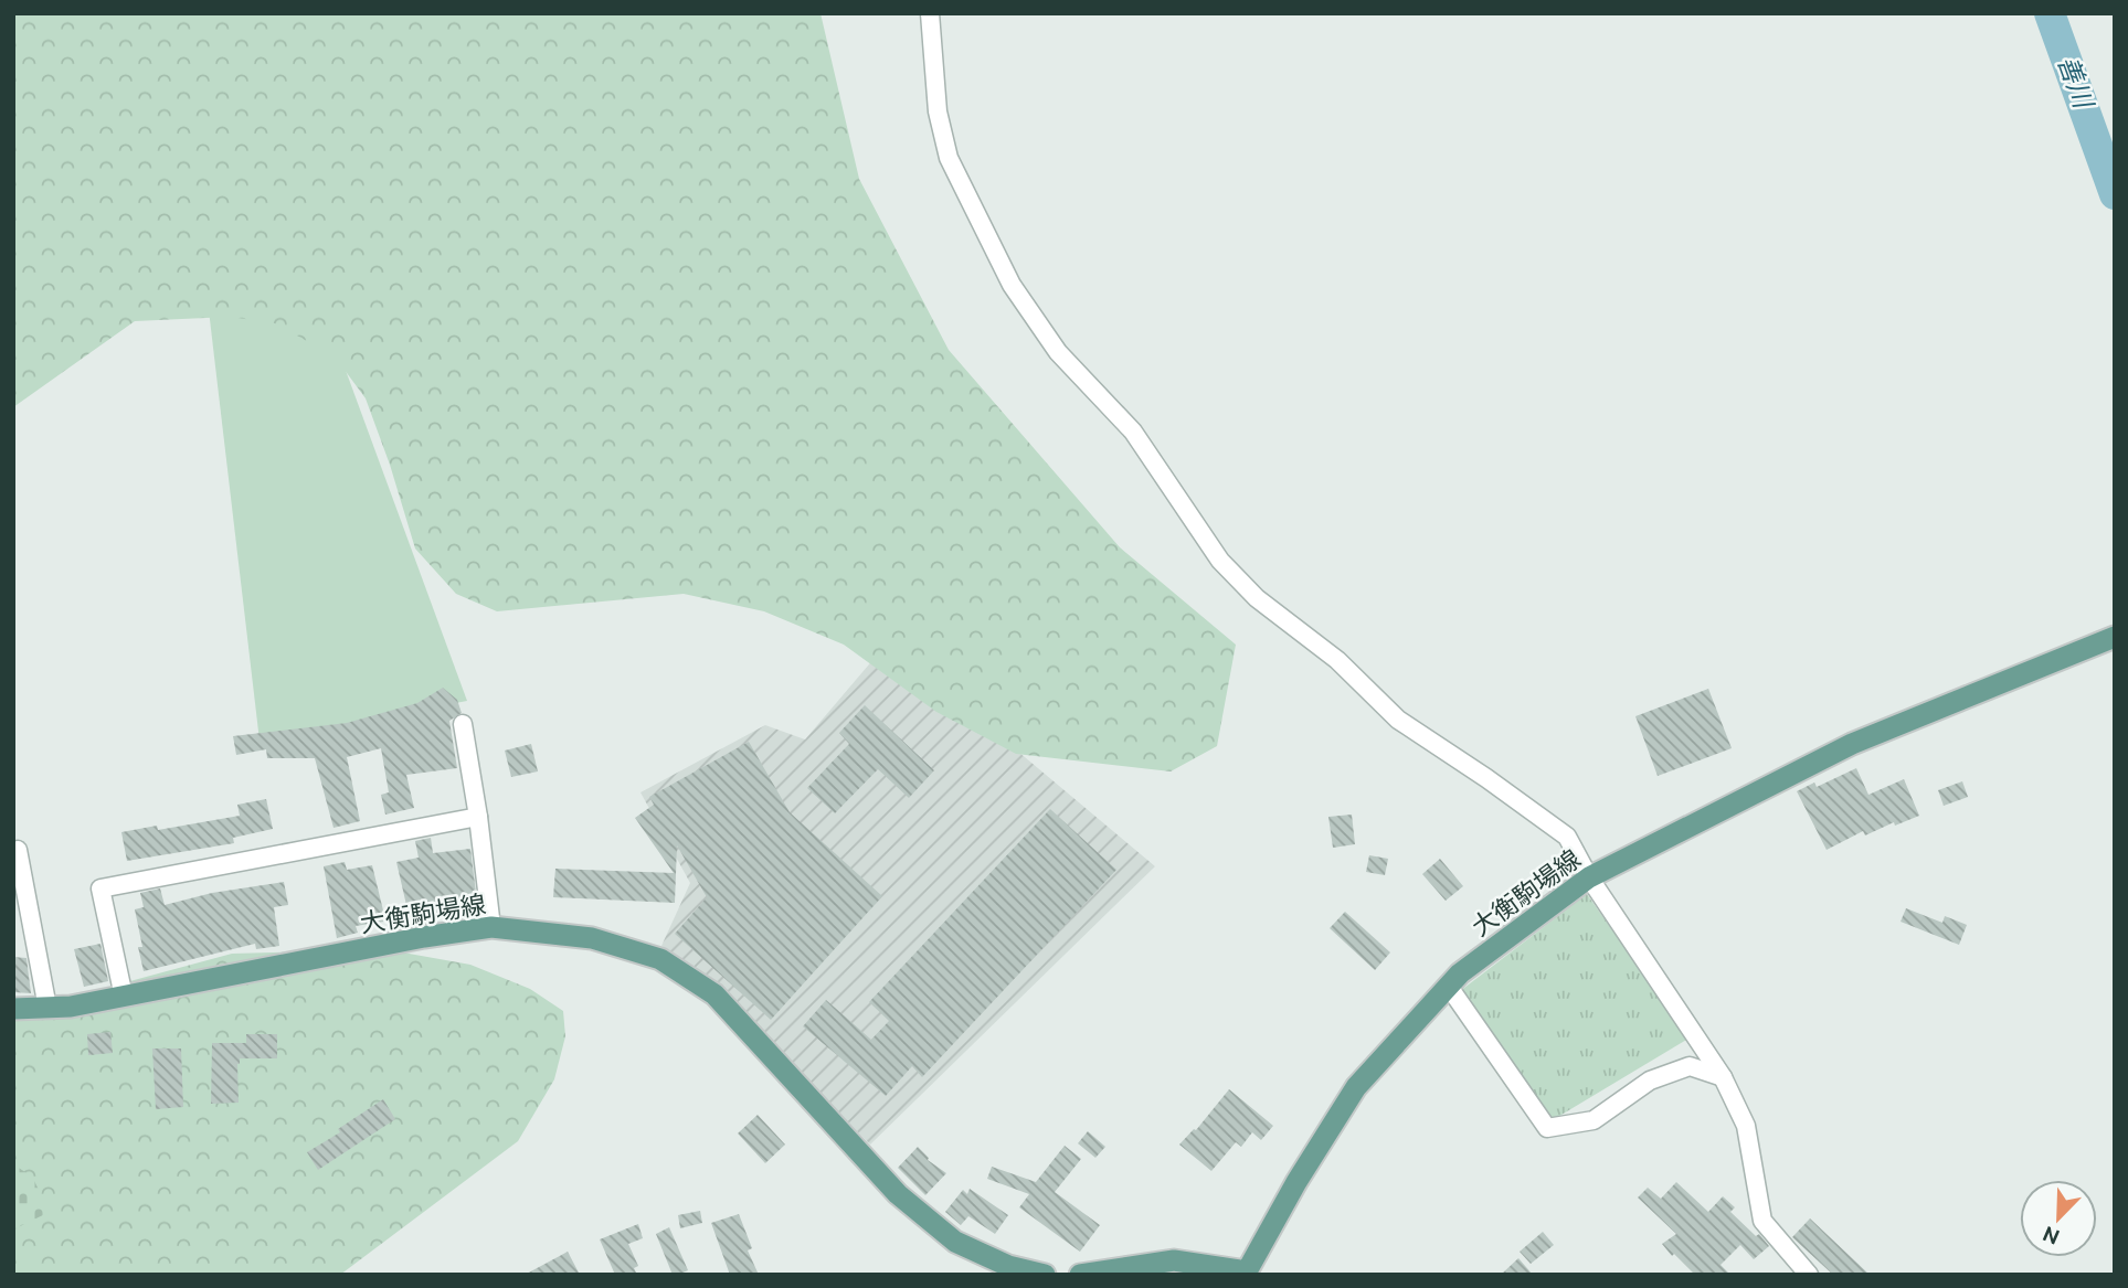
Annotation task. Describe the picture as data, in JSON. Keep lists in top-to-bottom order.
{
  "streets": {
    "main road": ["大衡駒場線"]
  },
  "water": ["善川"],
  "north": "bottom left"
}
